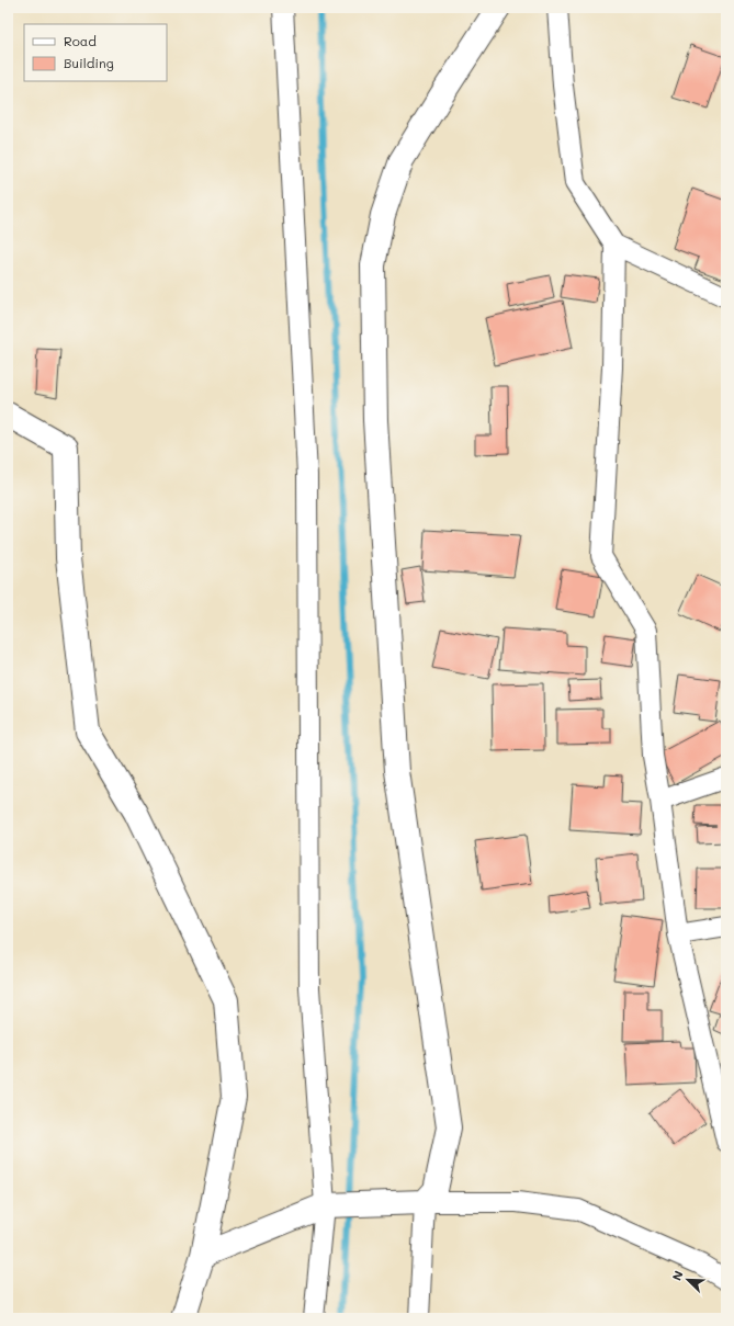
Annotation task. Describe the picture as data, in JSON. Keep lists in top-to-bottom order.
{
  "legend": ["Road", "Building"],
  "north": "top left"
}
